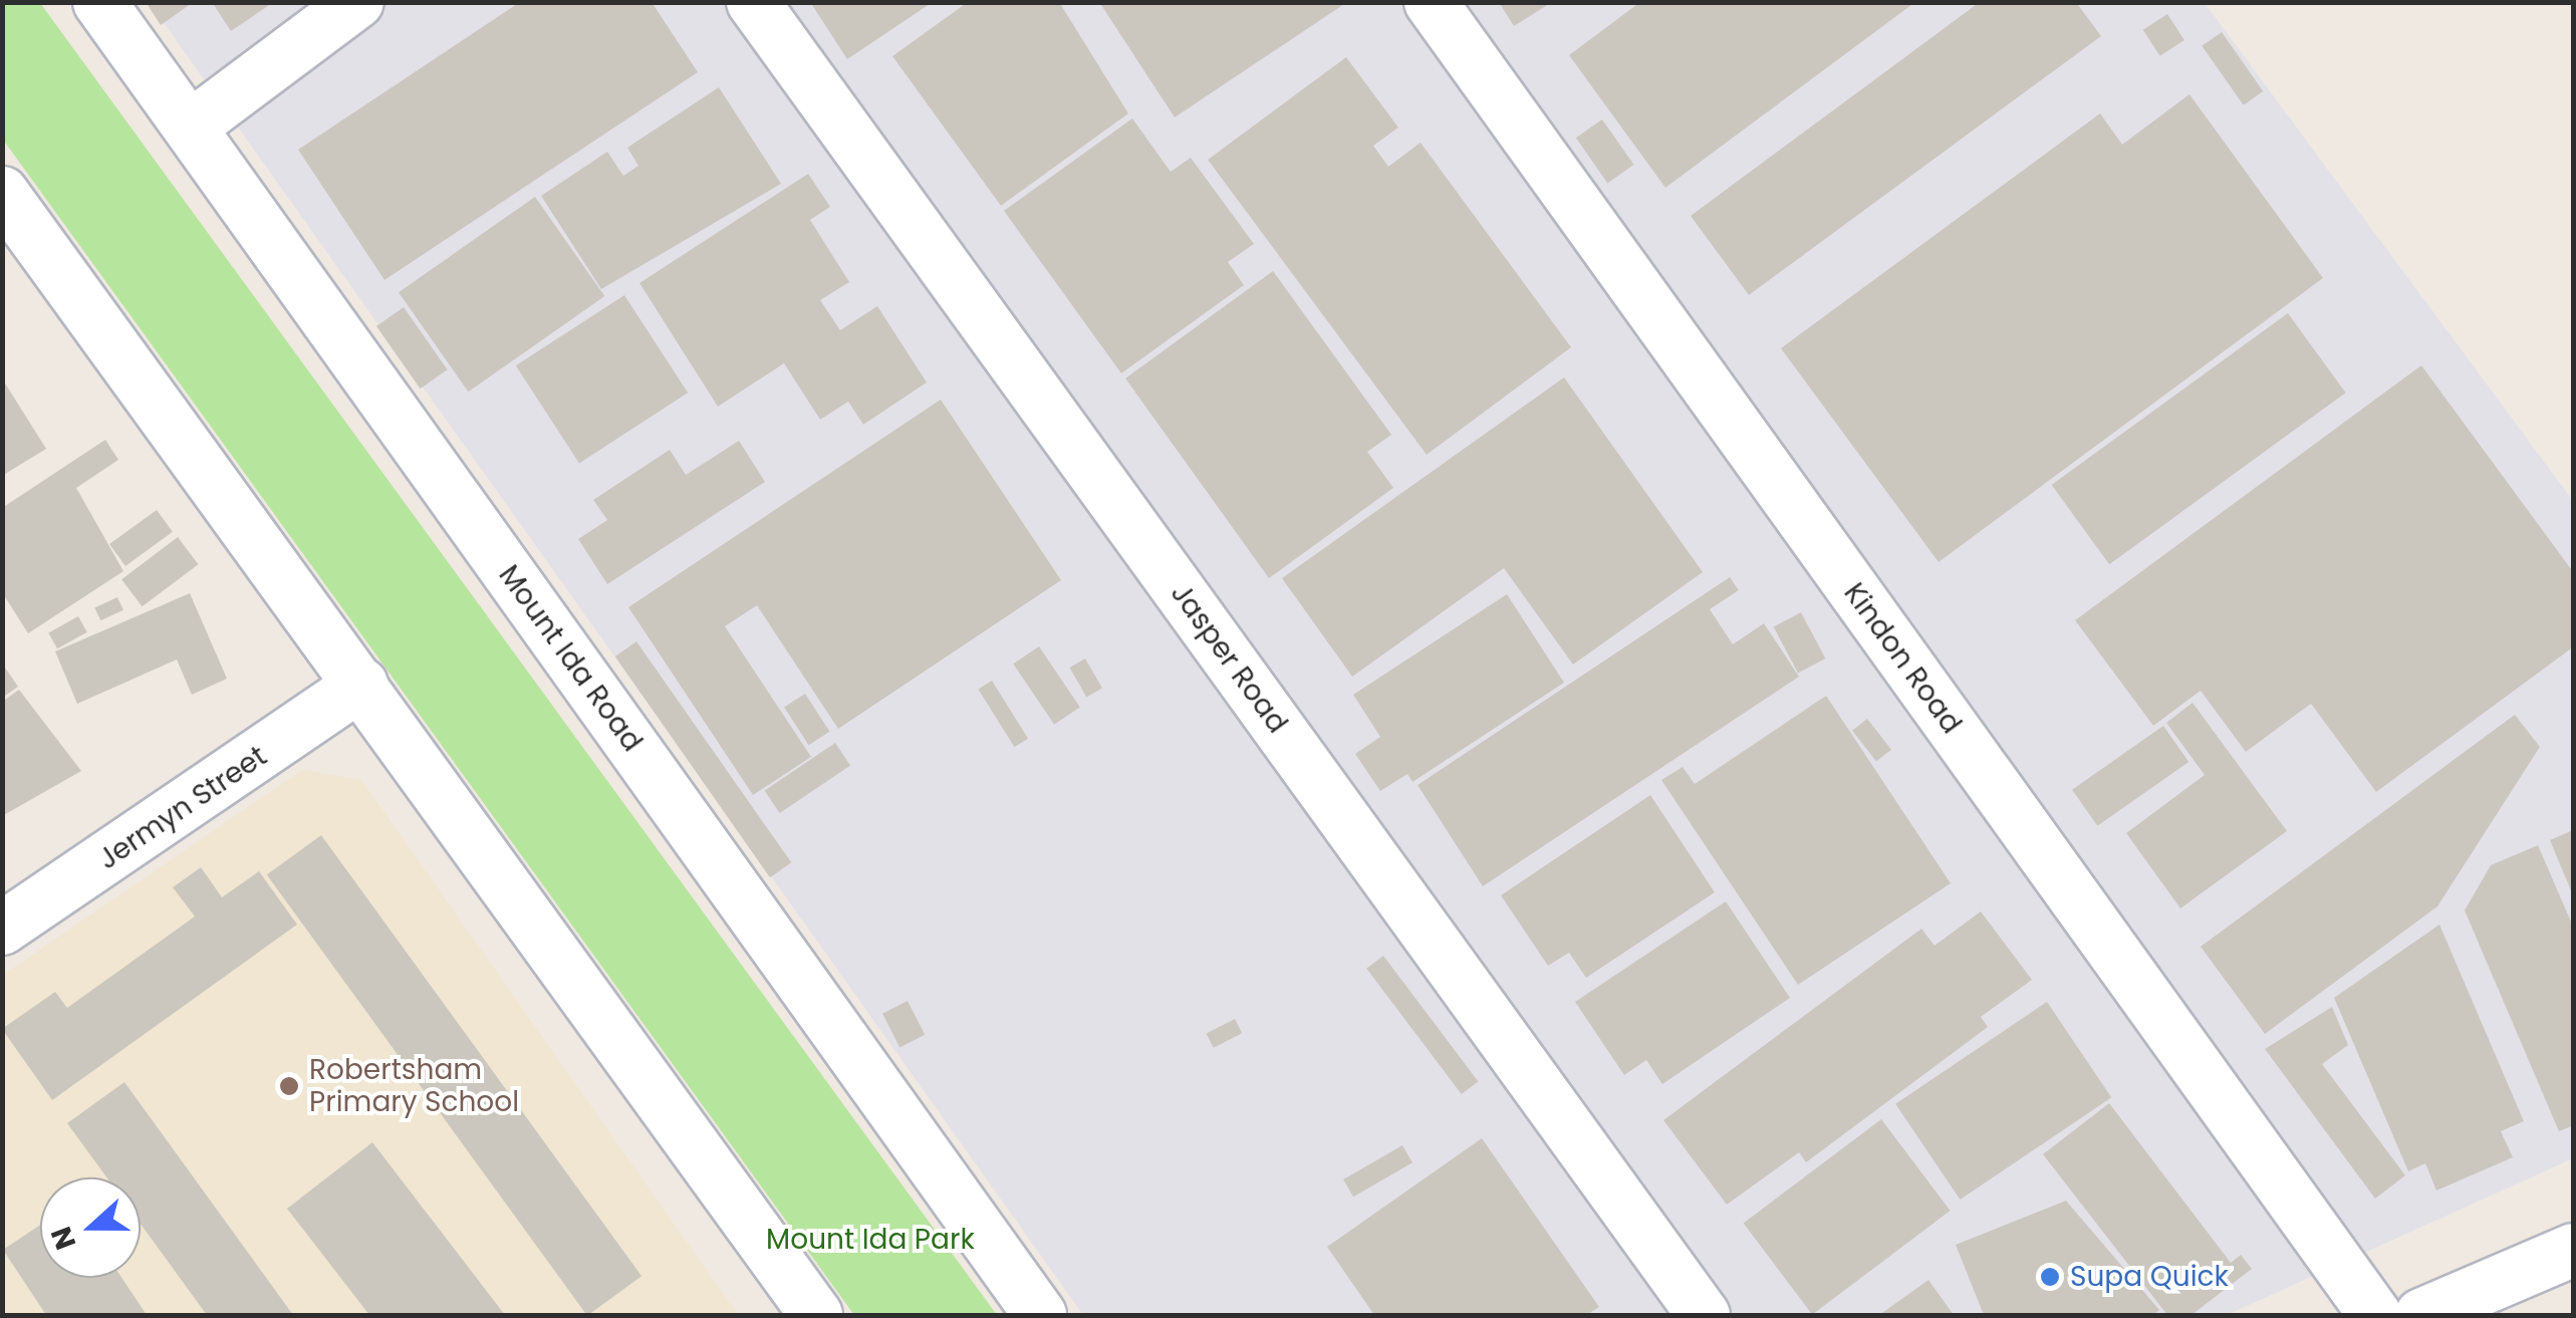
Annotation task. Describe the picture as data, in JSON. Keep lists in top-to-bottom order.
{
  "streets": {
    "street": [
      "Mount Ida Road",
      "Jasper Road",
      "Kindon Road",
      "Jermyn Street"
    ]
  },
  "parks": ["Mount Ida Park"],
  "places": ["Robertsham Primary School", "Supa Quick"],
  "north": "left"
}
